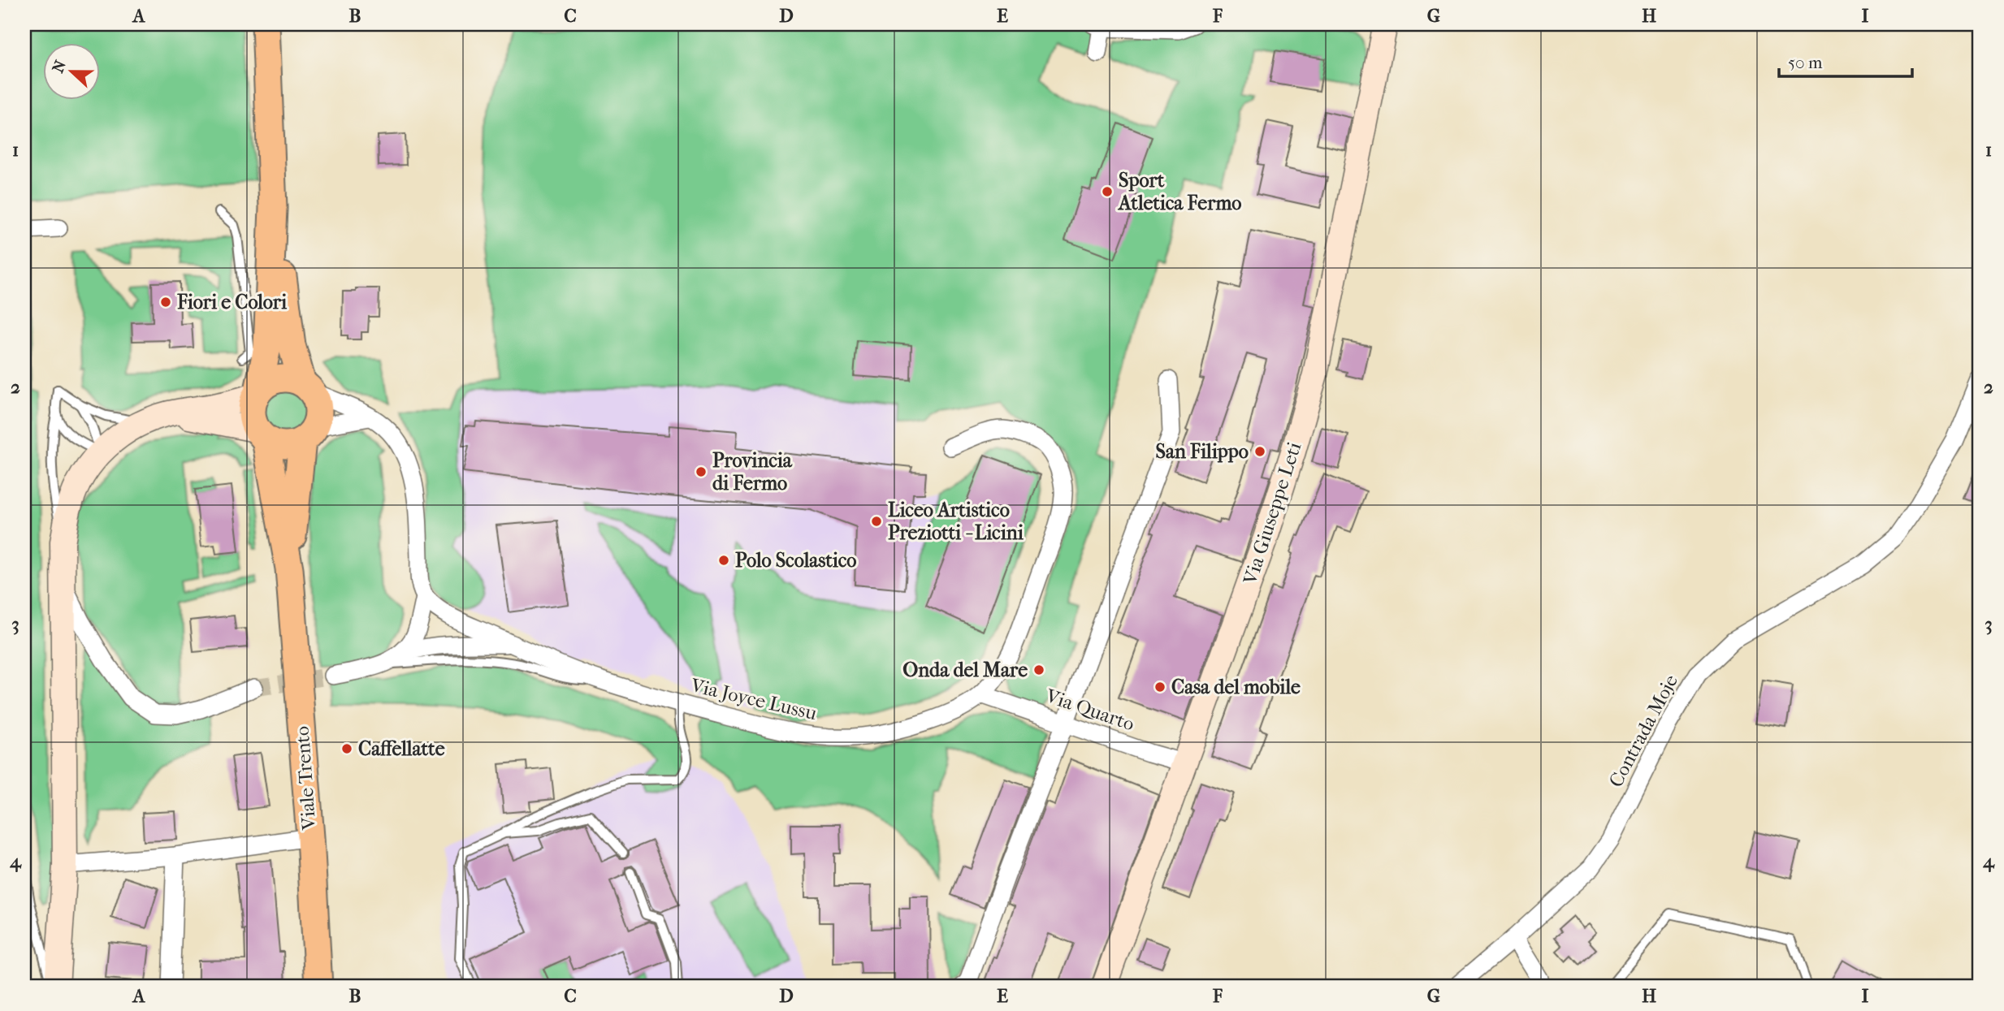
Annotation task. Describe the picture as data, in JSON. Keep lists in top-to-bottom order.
{
  "streets": {
    "main road": ["Via Giuseppe Leti", "Viale Trento"],
    "street": ["Via Joyce Lussu", "Via Quarto", "Contrada Moje"]
  },
  "crossings": [
    ["Via Giuseppe Leti", "Via Quarto"],
    ["Via Joyce Lussu", "Via Quarto"]
  ],
  "places": [
    "Sport Atletica Fermo",
    "Fiori e Colori",
    "San Filippo",
    "Provincia di Fermo",
    "Liceo Artistico Preziotti - Licini",
    "Polo Scolastico",
    "Onda del Mare",
    "Casa del mobile",
    "Caffellatte"
  ],
  "scale_bar": "50 m",
  "north": "left",
  "grid": {
    "columns": [
      "A",
      "B",
      "C",
      "D",
      "E",
      "F",
      "G",
      "H",
      "I"
    ],
    "rows": [
      "1",
      "2",
      "3",
      "4"
    ]
  }
}
